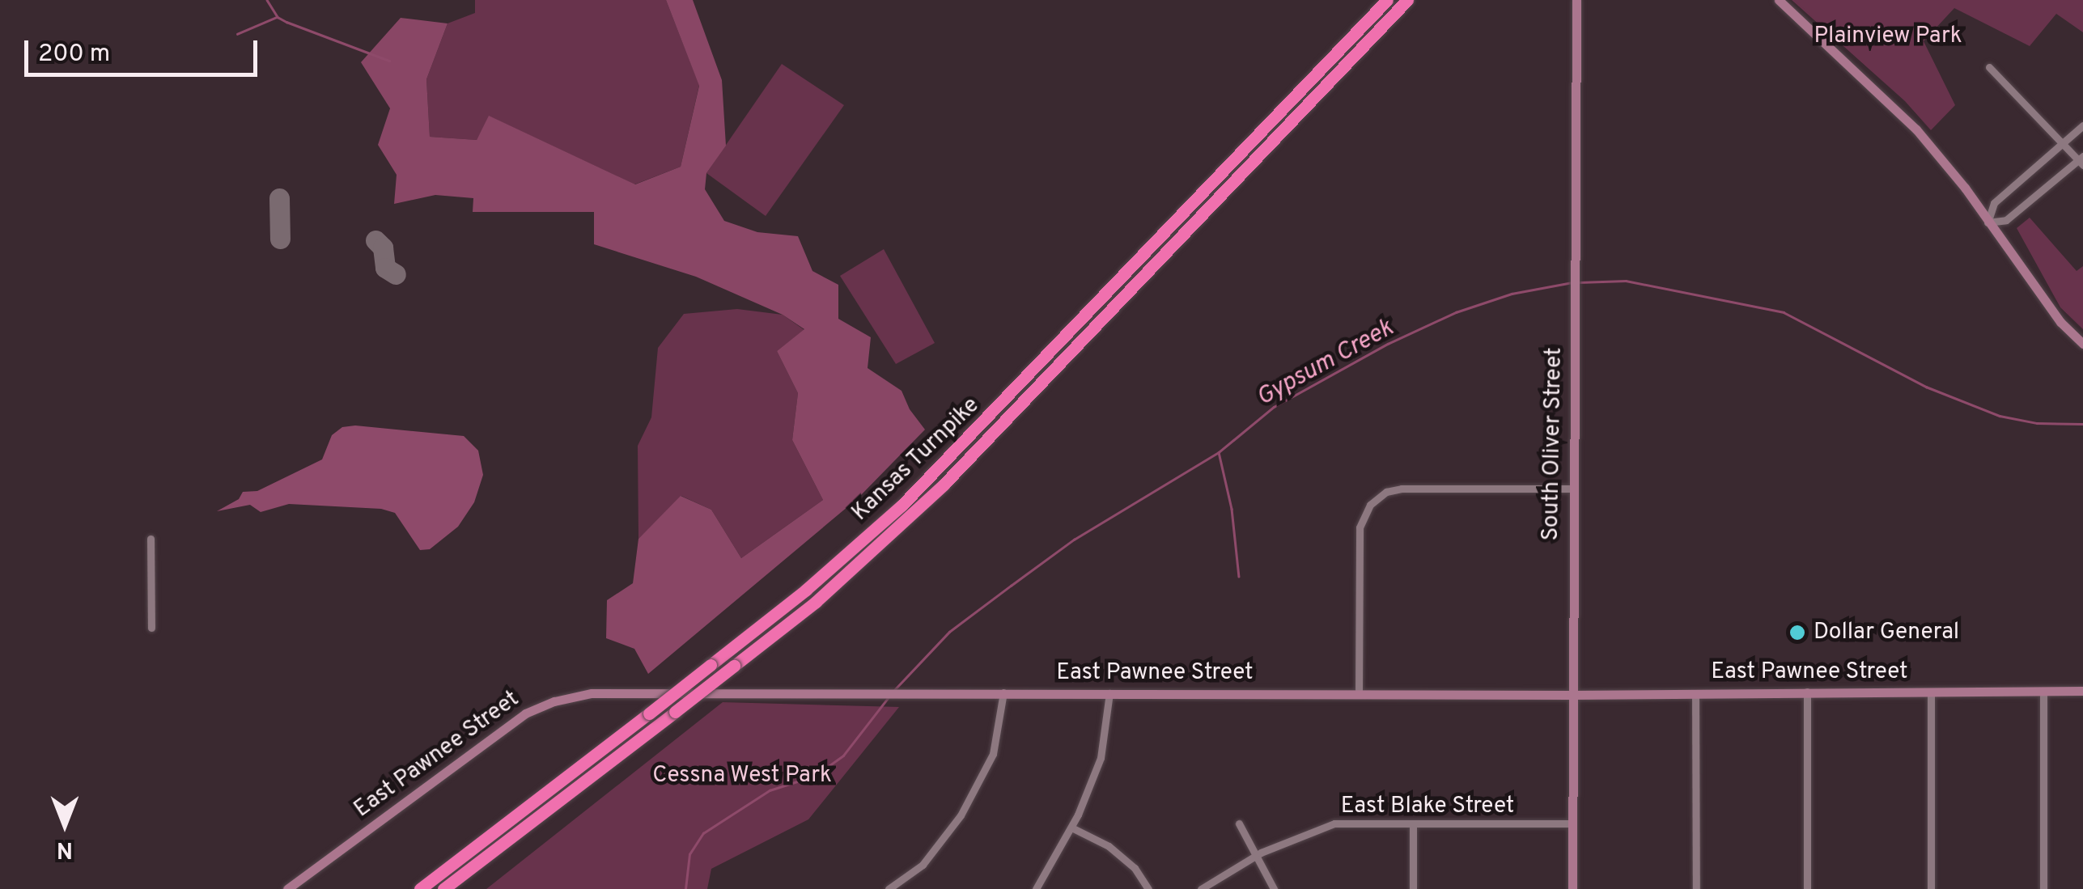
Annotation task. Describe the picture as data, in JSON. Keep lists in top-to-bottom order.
{
  "streets": {
    "highway": ["Kansas Turnpike"],
    "main road": ["South Oliver Street", "East Pawnee Street"],
    "street": ["East Blake Street"]
  },
  "crossings": [
    ["South Oliver Street", "East Pawnee Street"],
    ["South Oliver Street", "East Blake Street"]
  ],
  "water": ["Gypsum Creek"],
  "parks": ["Plainview Park", "Cessna West Park"],
  "places": ["Dollar General"],
  "scale_bar": "200 m",
  "north": "bottom"
}
